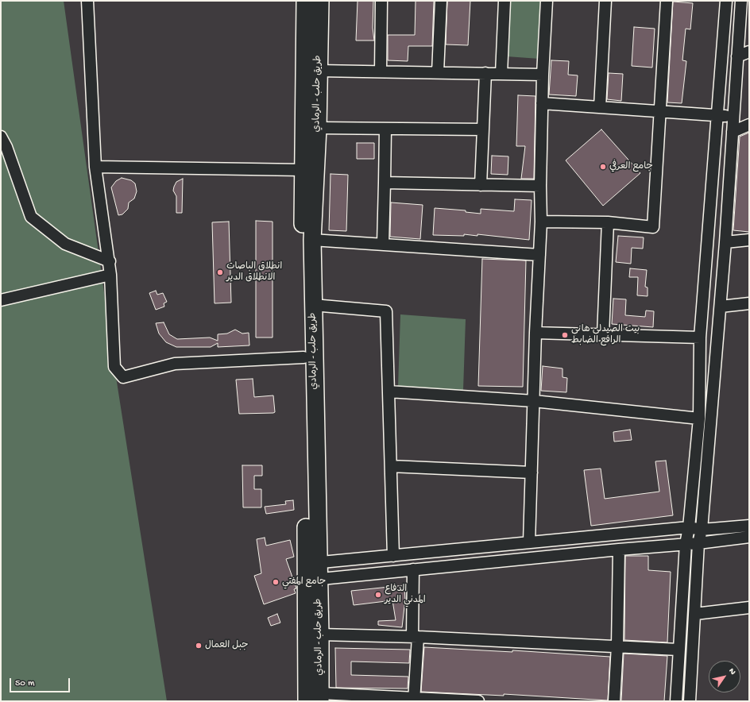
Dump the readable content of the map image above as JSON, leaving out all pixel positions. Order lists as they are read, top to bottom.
{
  "streets": {
    "highway": ["طريق حلب - الرمادي"]
  },
  "places": [
    "جامع العرفي",
    "انطلاق الباصات الانطلاق الدير",
    "بيت الصيدلي هاني الرافع الضابط",
    "جامع المفتي",
    "الدفاع المدني الدير",
    "جبل العمال"
  ],
  "scale_bar": "50 m",
  "north": "top right"
}
